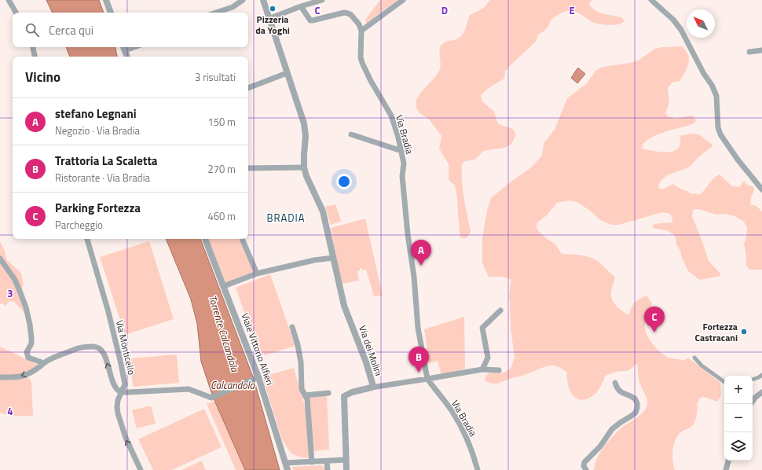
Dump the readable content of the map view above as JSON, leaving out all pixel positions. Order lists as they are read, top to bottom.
{
  "streets": {
    "street": [
      "Via Bradia",
      "Via Monticello",
      "Viale Vittorio Alfieri",
      "Via dei Molini"
    ]
  },
  "districts": ["BRADIA"],
  "water": ["Torrente Calcandola", "Calcandola"],
  "places": ["Pizzeria da Yoghi", "Fortezza Castracani"],
  "north": "top left",
  "page": {
    "search": "Cerca qui",
    "heading": ["Vicino", "3 risultati"],
    "list": [
      {
        "mark": "A",
        "name": "stefano Legnani",
        "note": "Negozio · Via Bradia",
        "value": "150 m"
      },
      {
        "mark": "B",
        "name": "Trattoria La Scaletta",
        "note": "Ristorante · Via Bradia",
        "value": "270 m"
      },
      {
        "mark": "C",
        "name": "Parking Fortezza",
        "note": "Parcheggio",
        "value": "460 m"
      }
    ],
    "pins": ["A", "C", "B"],
    "map_buttons": ["+", "−"]
  },
  "grid": {
    "columns": ["C", "D", "E"],
    "rows": ["3", "4"]
  }
}
